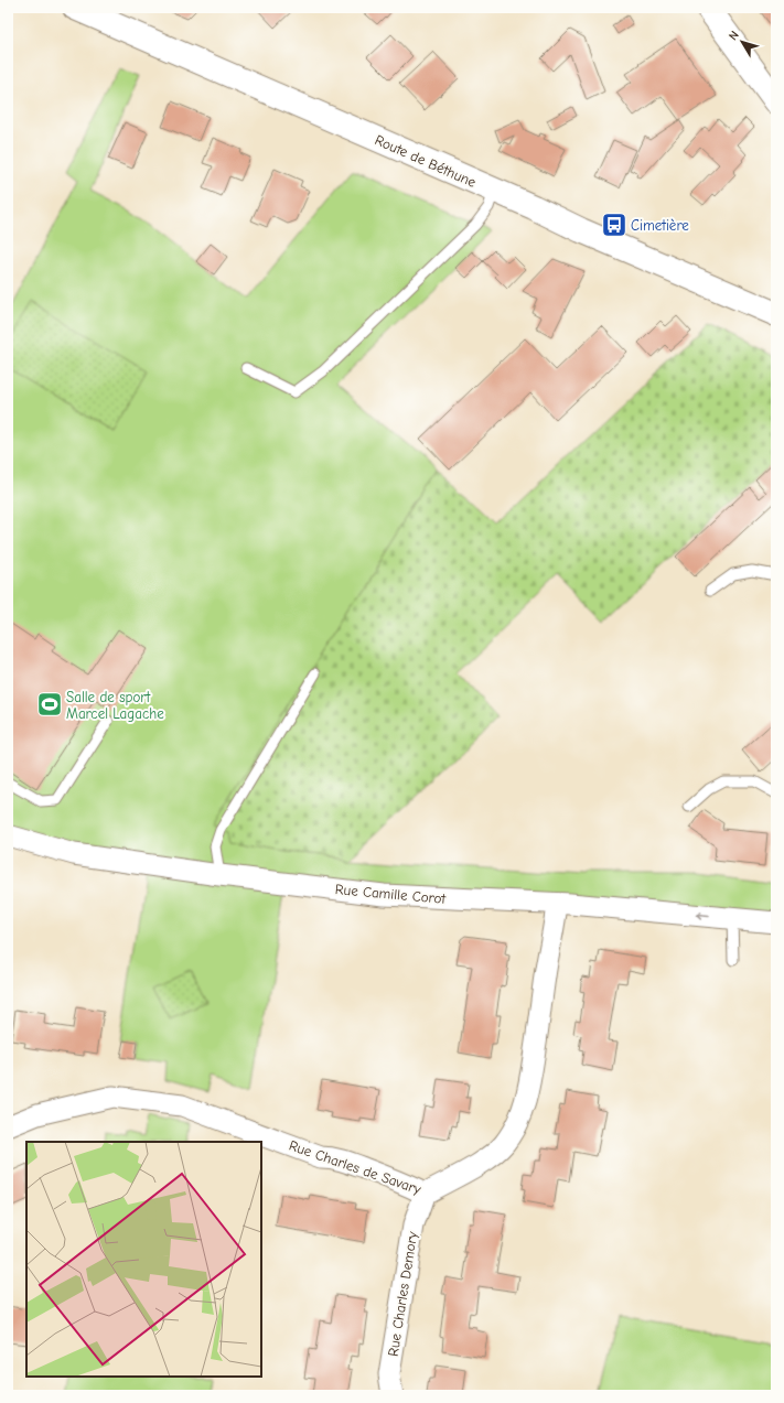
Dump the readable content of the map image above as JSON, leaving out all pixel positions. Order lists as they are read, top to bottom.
{
  "streets": {
    "main road": ["Route de Béthune"],
    "street": ["Rue Camille Corot", "Rue Charles de Savary", "Rue Charles Demory"]
  },
  "crossings": [
    ["Rue Camille Corot", "Rue Charles de Savary"],
    ["Rue Charles de Savary", "Rue Charles Demory"]
  ],
  "places": {
    "bus stop": ["Cimetière"],
    "sports": ["Salle de sport Marcel Lagache"]
  },
  "north": "top left"
}
